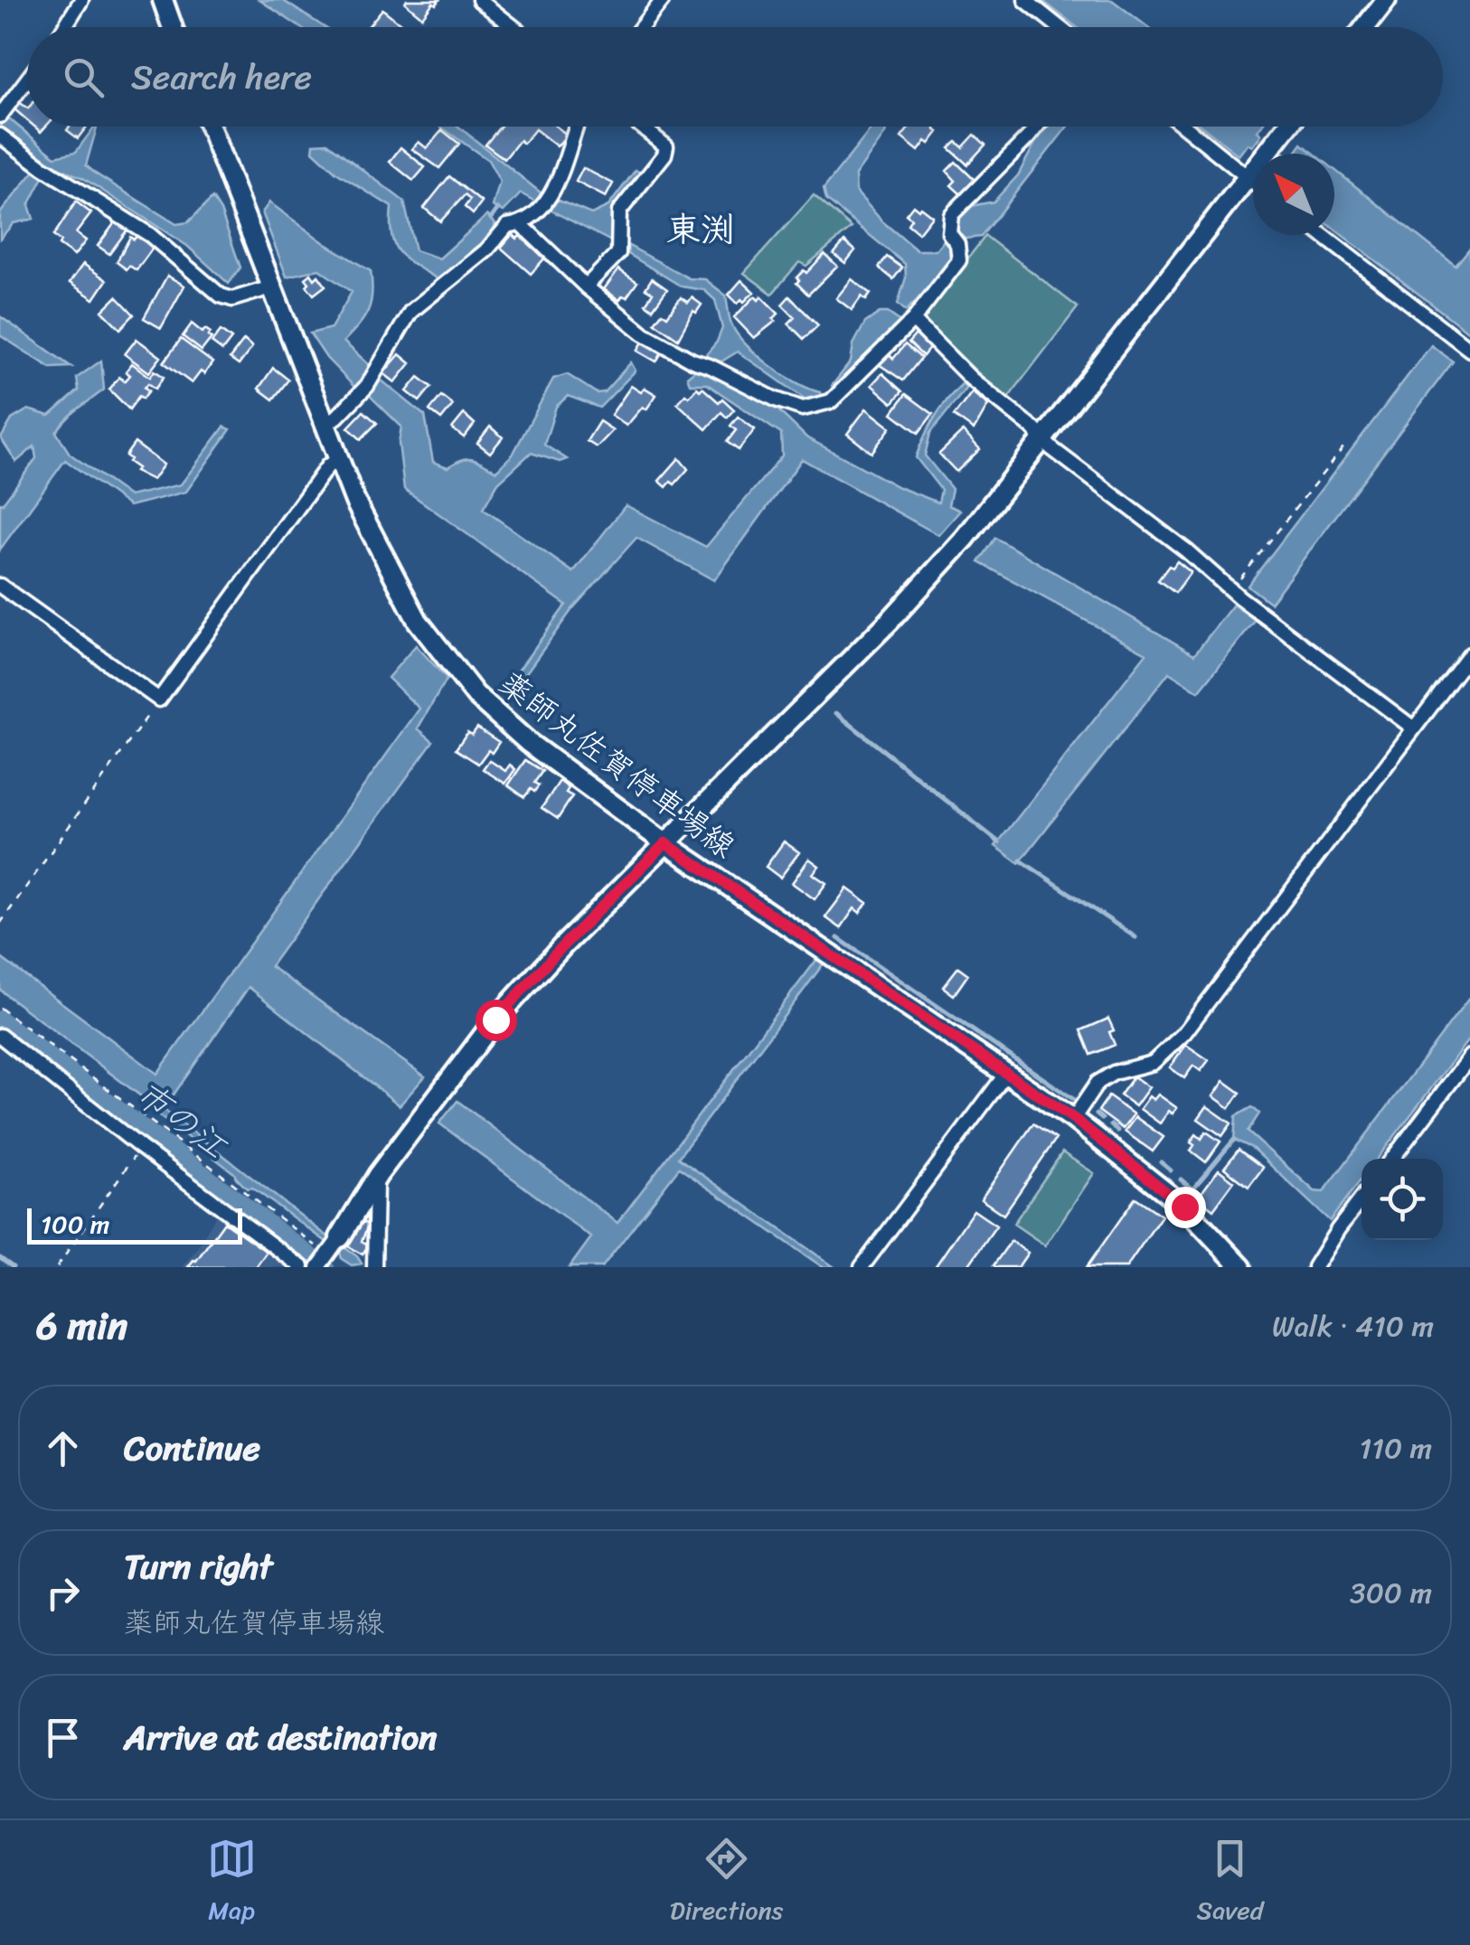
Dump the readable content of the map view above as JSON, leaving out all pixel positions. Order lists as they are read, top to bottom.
{
  "streets": {
    "main road": ["薬師丸佐賀停車場線"]
  },
  "districts": ["東渕"],
  "water": ["市の江"],
  "scale_bar": "100 m",
  "north": "top left",
  "page": {
    "search": "Search here",
    "scale": "100 m",
    "heading": ["6 min", "Walk · 410 m"],
    "list": [
      ["Continue", "110 m"],
      ["Turn right", "薬師丸佐賀停車場線", "300 m"],
      "Arrive at destination"
    ],
    "nav": ["Map", "Directions", "Saved"]
  }
}
